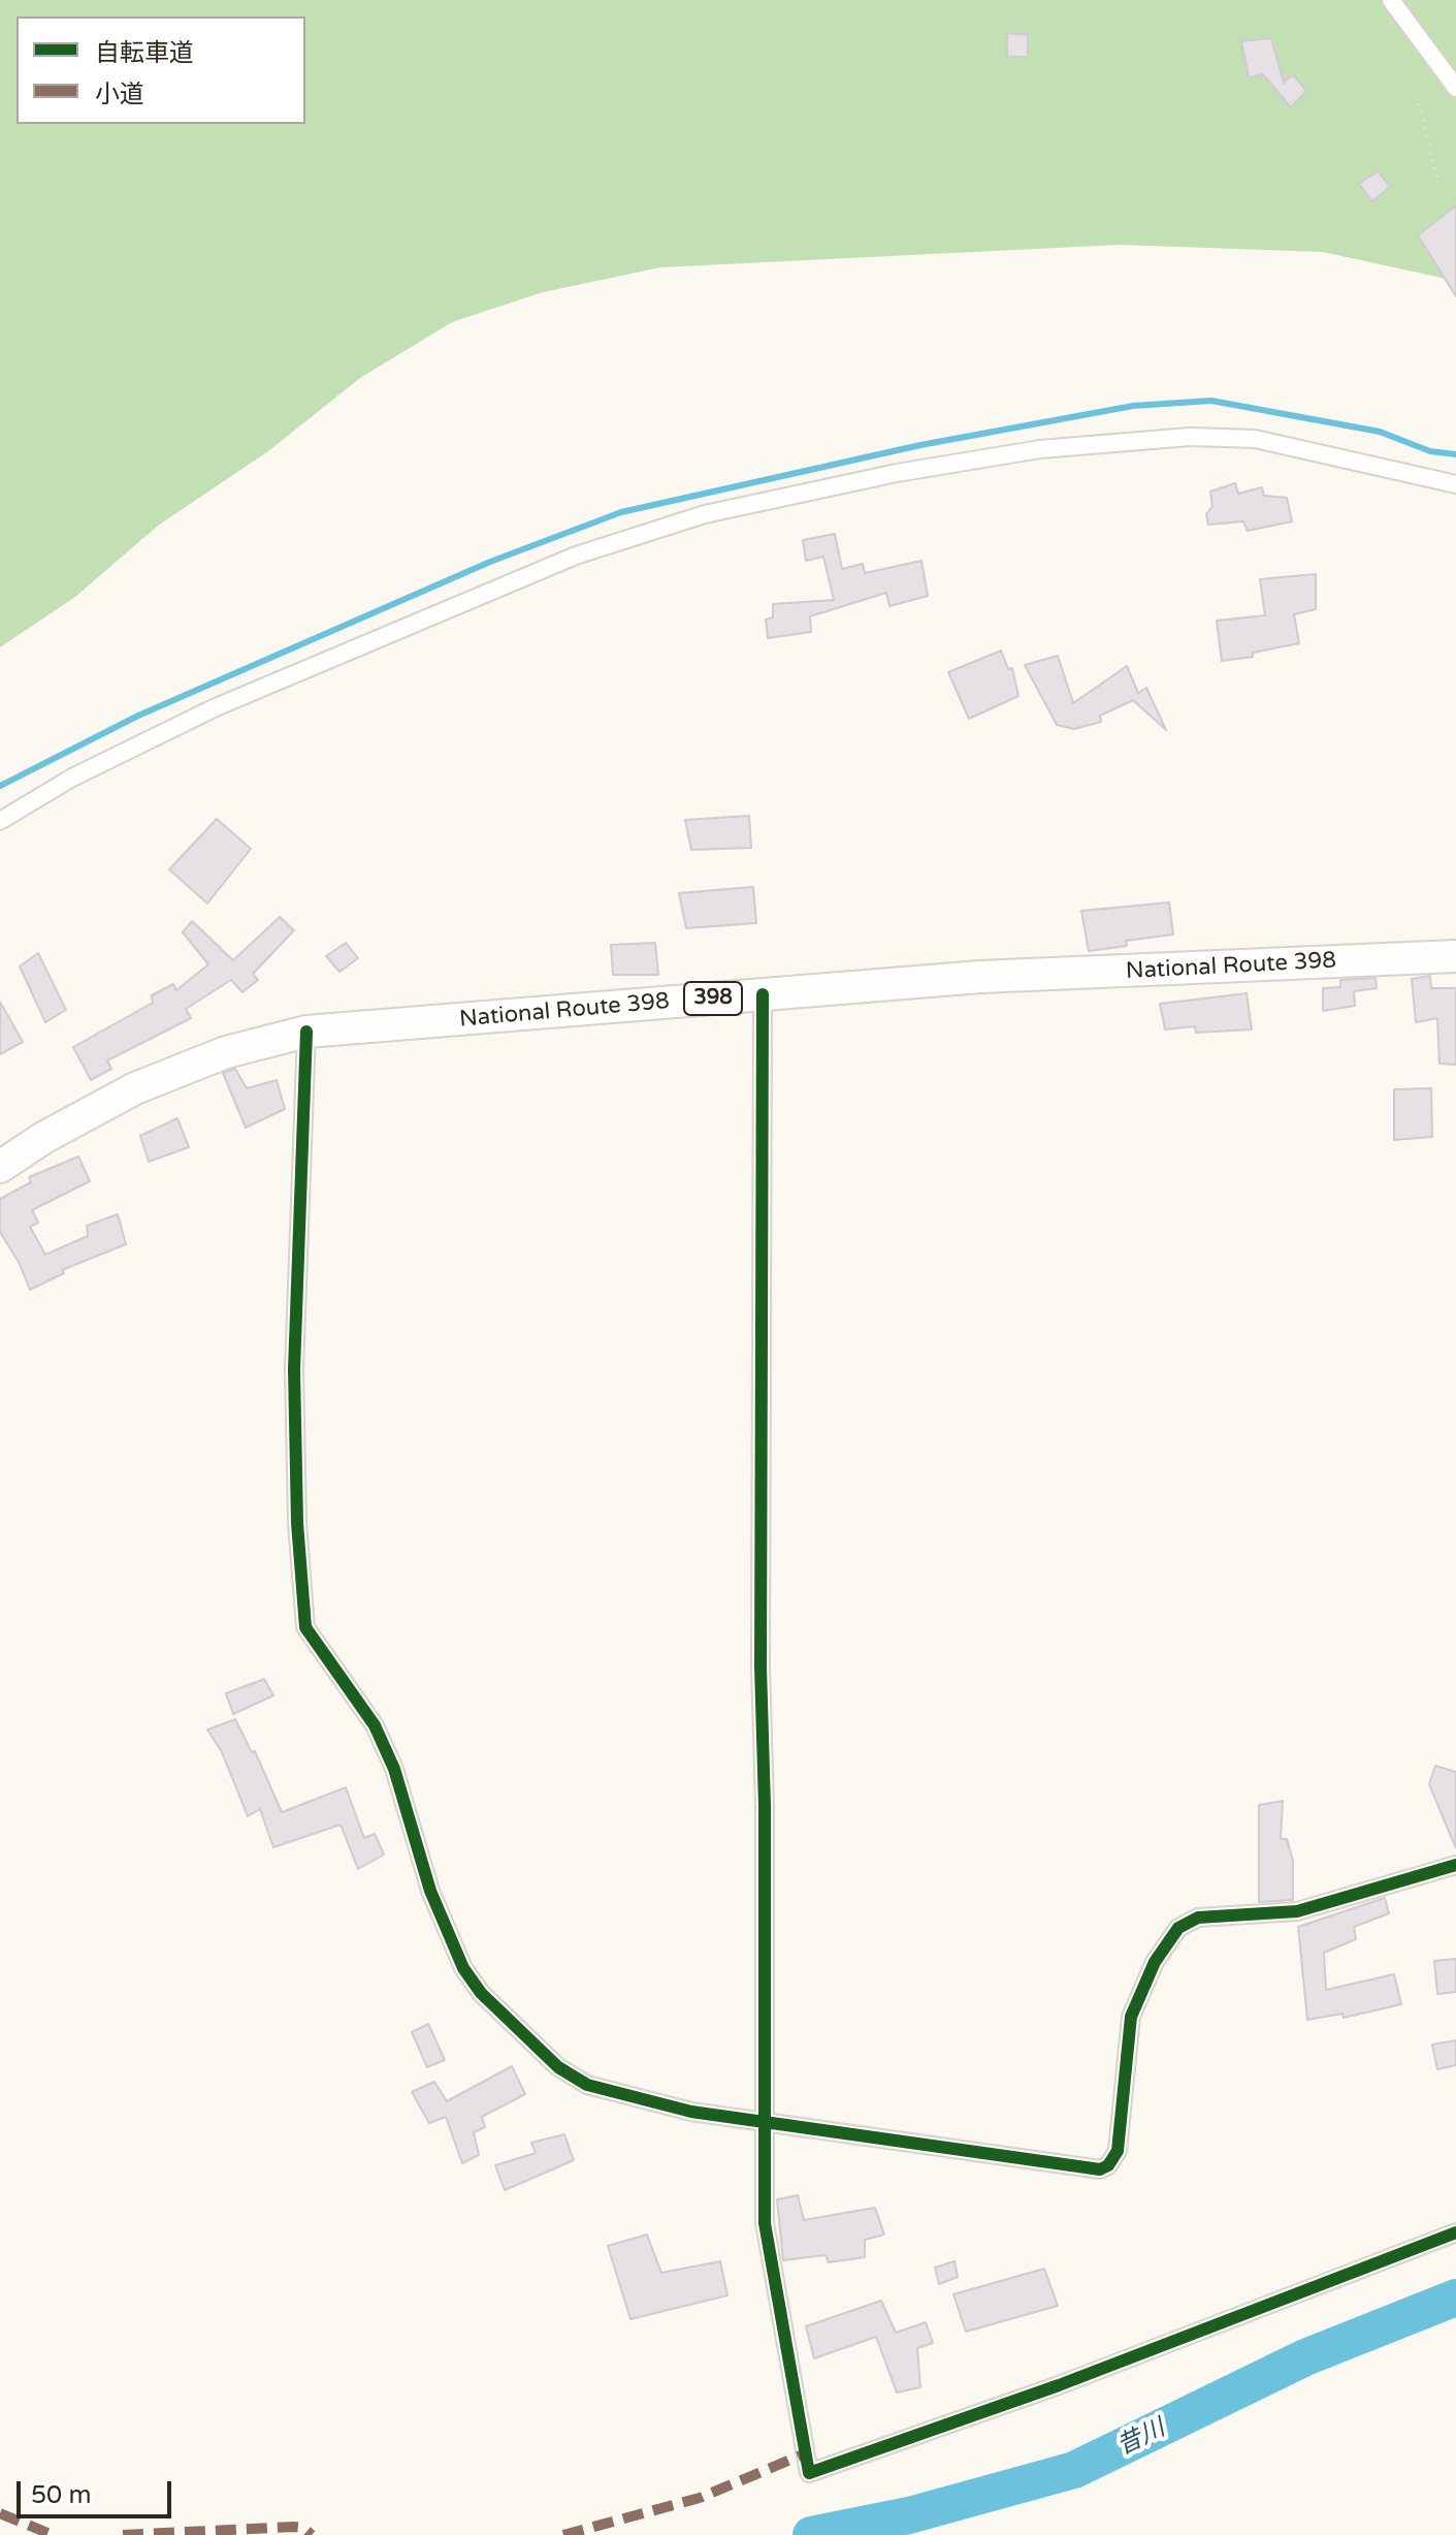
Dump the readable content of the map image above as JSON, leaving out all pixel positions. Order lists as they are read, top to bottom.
{
  "streets": {
    "highway": ["National Route 398", "398"]
  },
  "water": ["昔川"],
  "legend": ["自転車道", "小道"],
  "scale_bar": "50 m"
}
